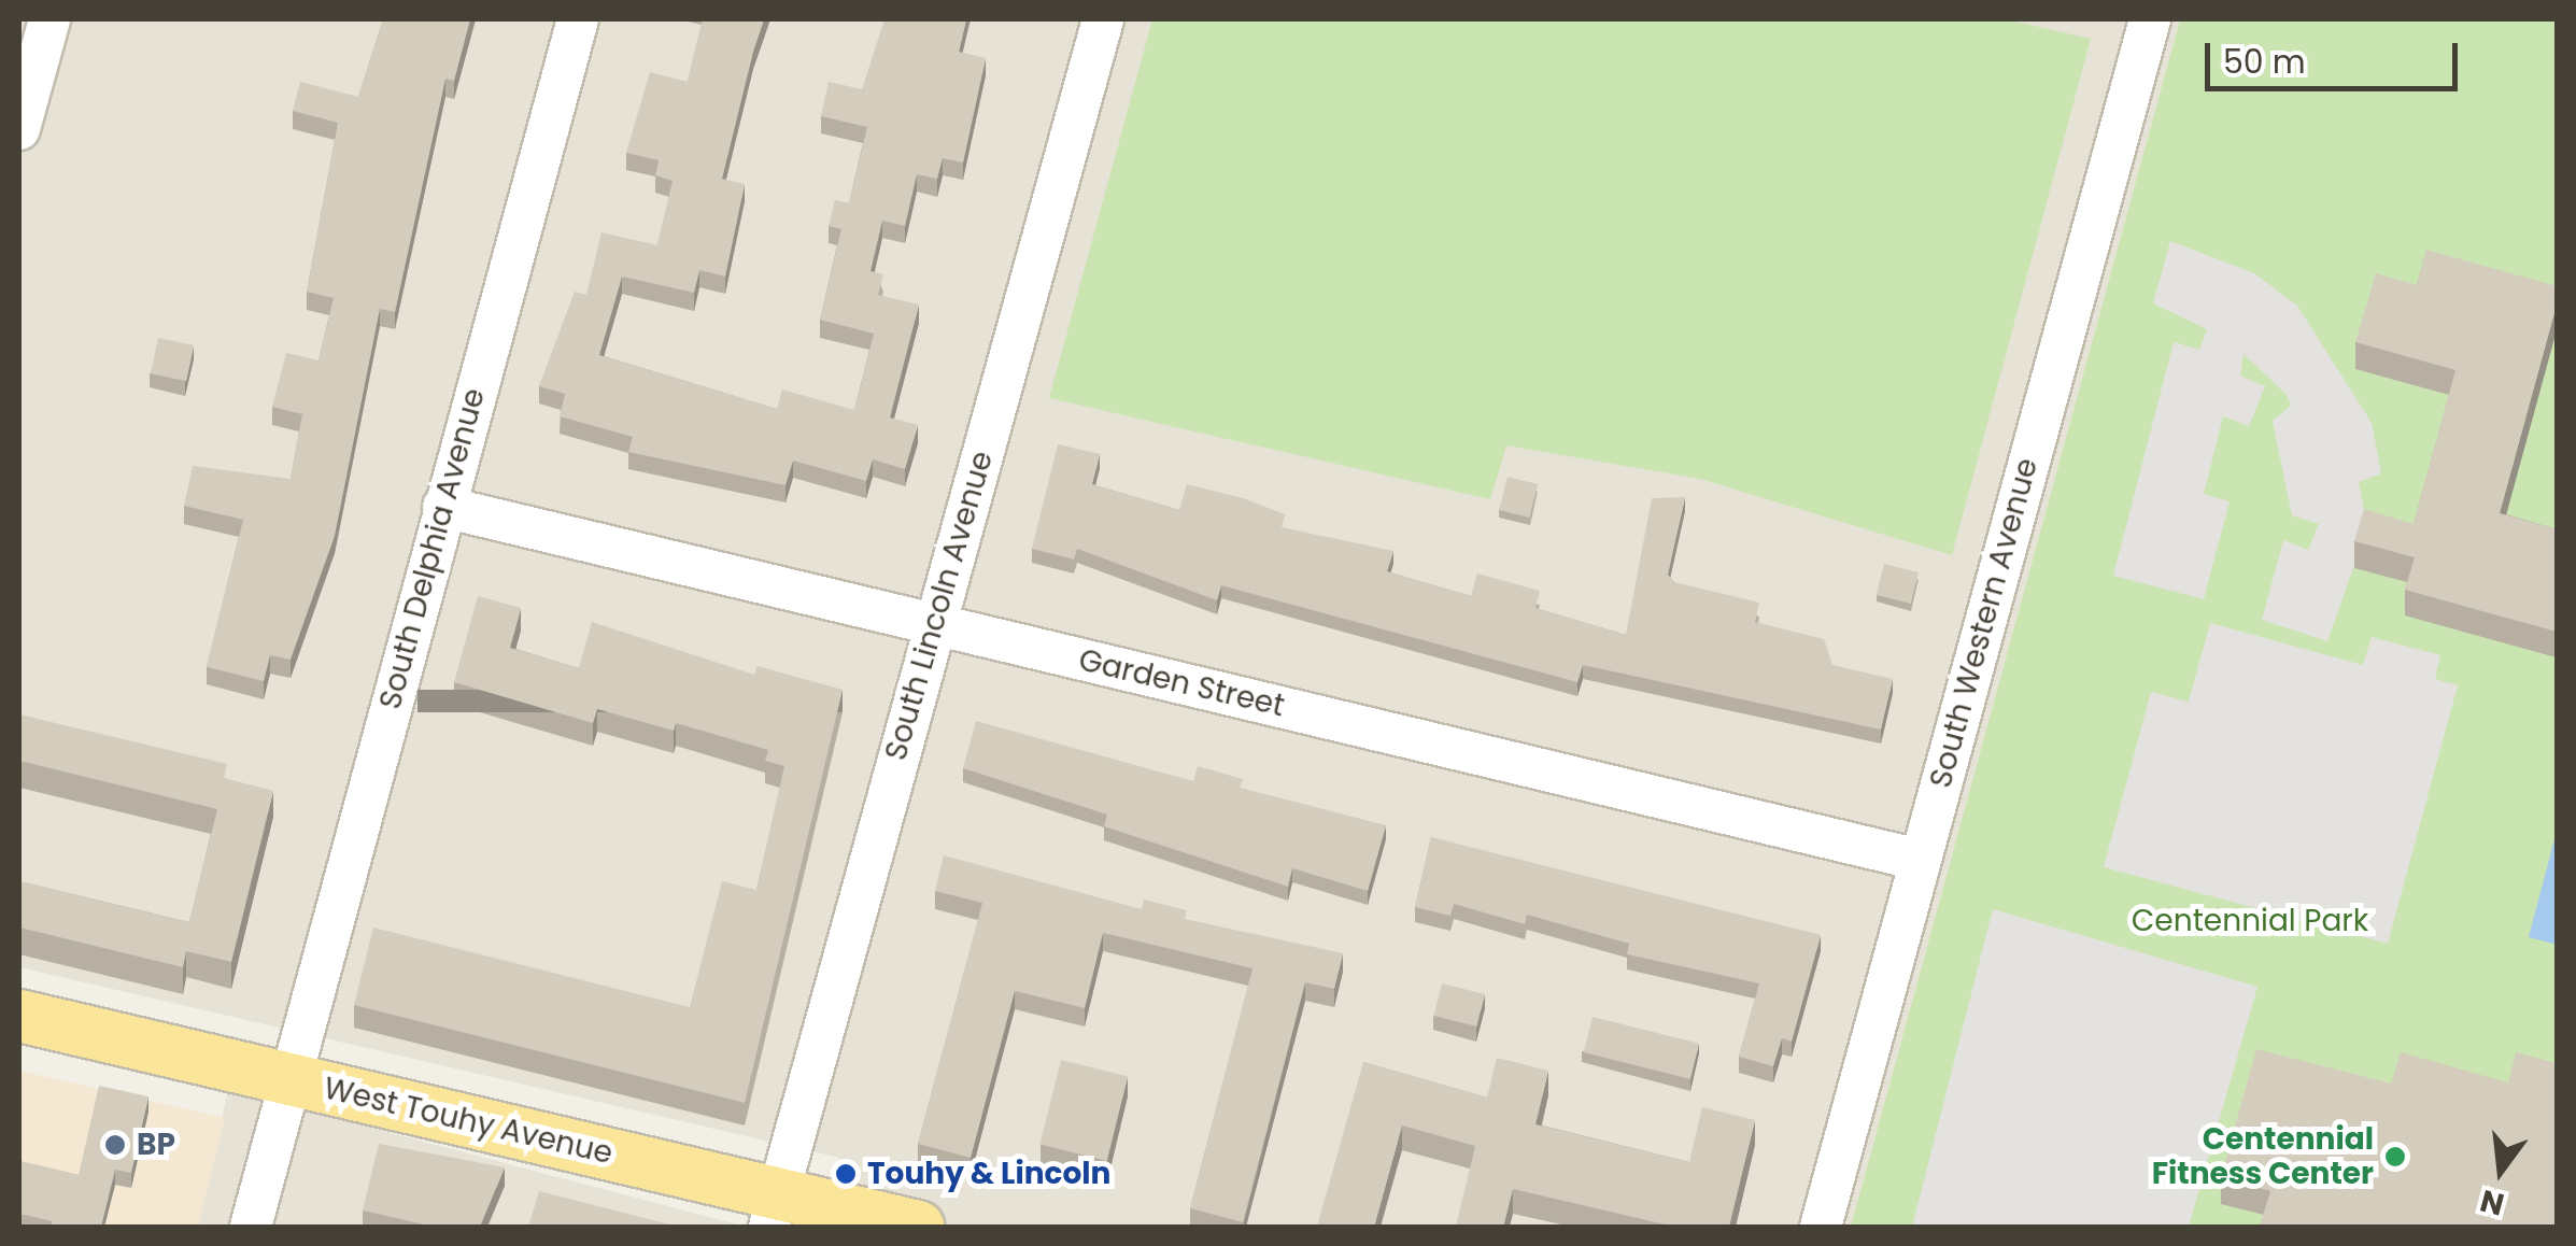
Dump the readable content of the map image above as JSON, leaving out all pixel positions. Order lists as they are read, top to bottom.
{
  "streets": {
    "main road": ["West Touhy Avenue"],
    "street": [
      "South Delphia Avenue",
      "South Lincoln Avenue",
      "South Western Avenue",
      "Garden Street"
    ]
  },
  "crossings": [
    ["South Delphia Avenue", "Garden Street"],
    ["South Delphia Avenue", "West Touhy Avenue"],
    ["South Lincoln Avenue", "Garden Street"],
    ["South Lincoln Avenue", "West Touhy Avenue"],
    ["South Western Avenue", "Garden Street"]
  ],
  "parks": ["Centennial Park"],
  "places": ["BP", "Centennial Fitness Center", "Touhy & Lincoln"],
  "scale_bar": "50 m",
  "north": "bottom"
}
